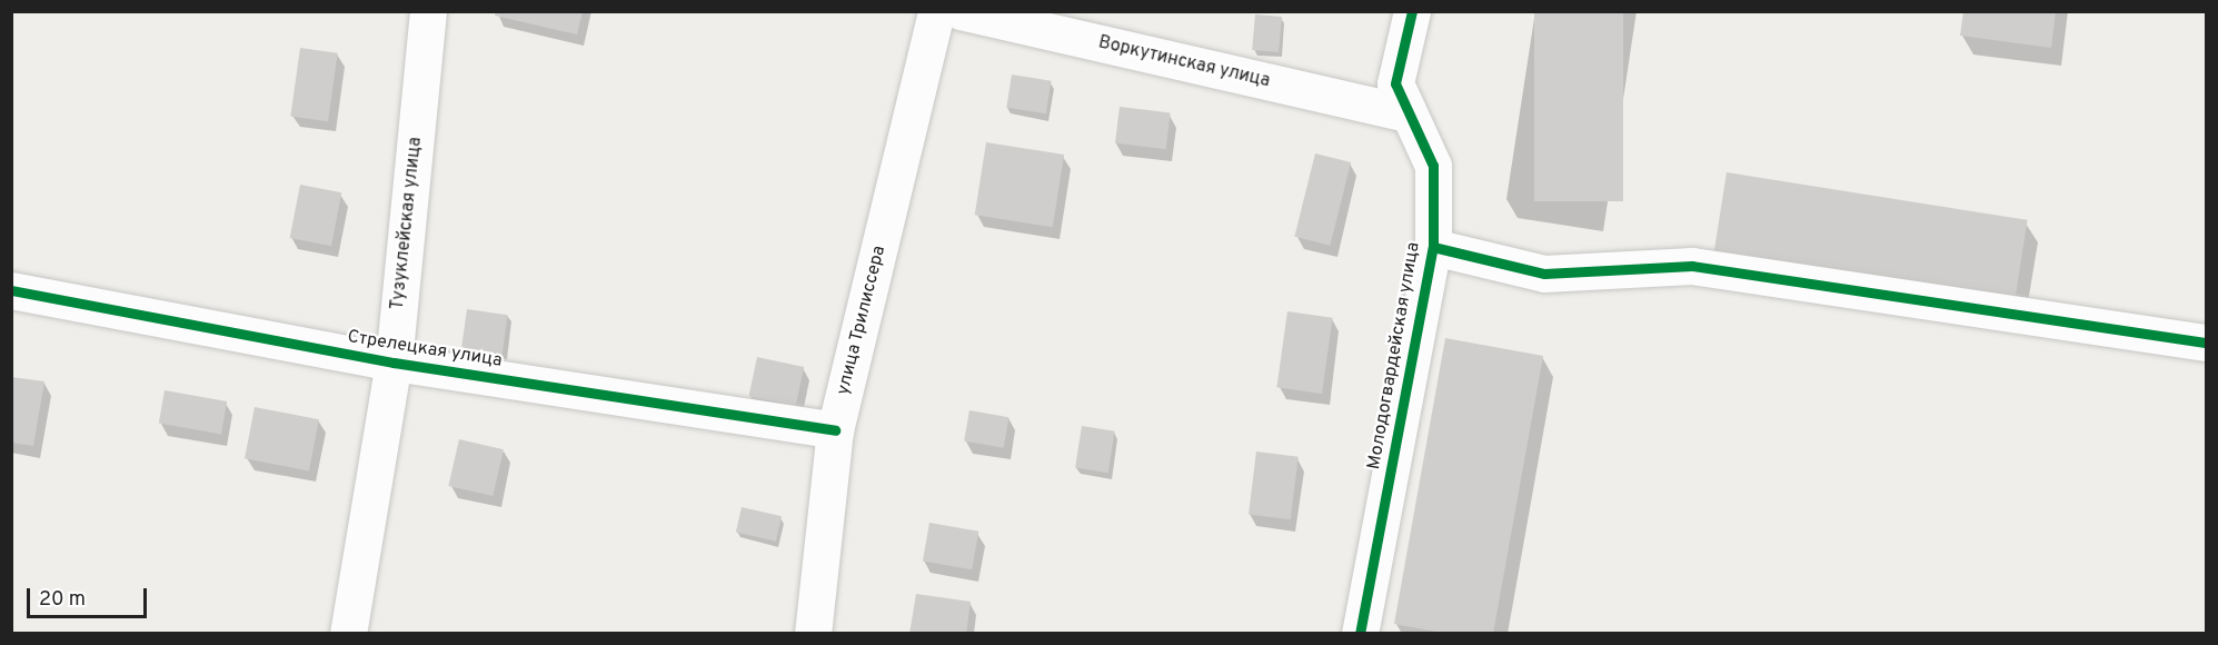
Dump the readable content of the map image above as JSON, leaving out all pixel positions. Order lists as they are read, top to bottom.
{
  "streets": {
    "street": [
      "Воркутинская улица",
      "Тузуклейская улица",
      "улица Трилиссера",
      "Стрелецкая улица",
      "Молодогвардейская улица"
    ]
  },
  "crossings": [
    ["Воркутинская улица", "Молодогвардейская улица"],
    ["Тузуклейская улица", "Стрелецкая улица"],
    ["улица Трилиссера", "Стрелецкая улица"]
  ],
  "scale_bar": "20 m"
}
